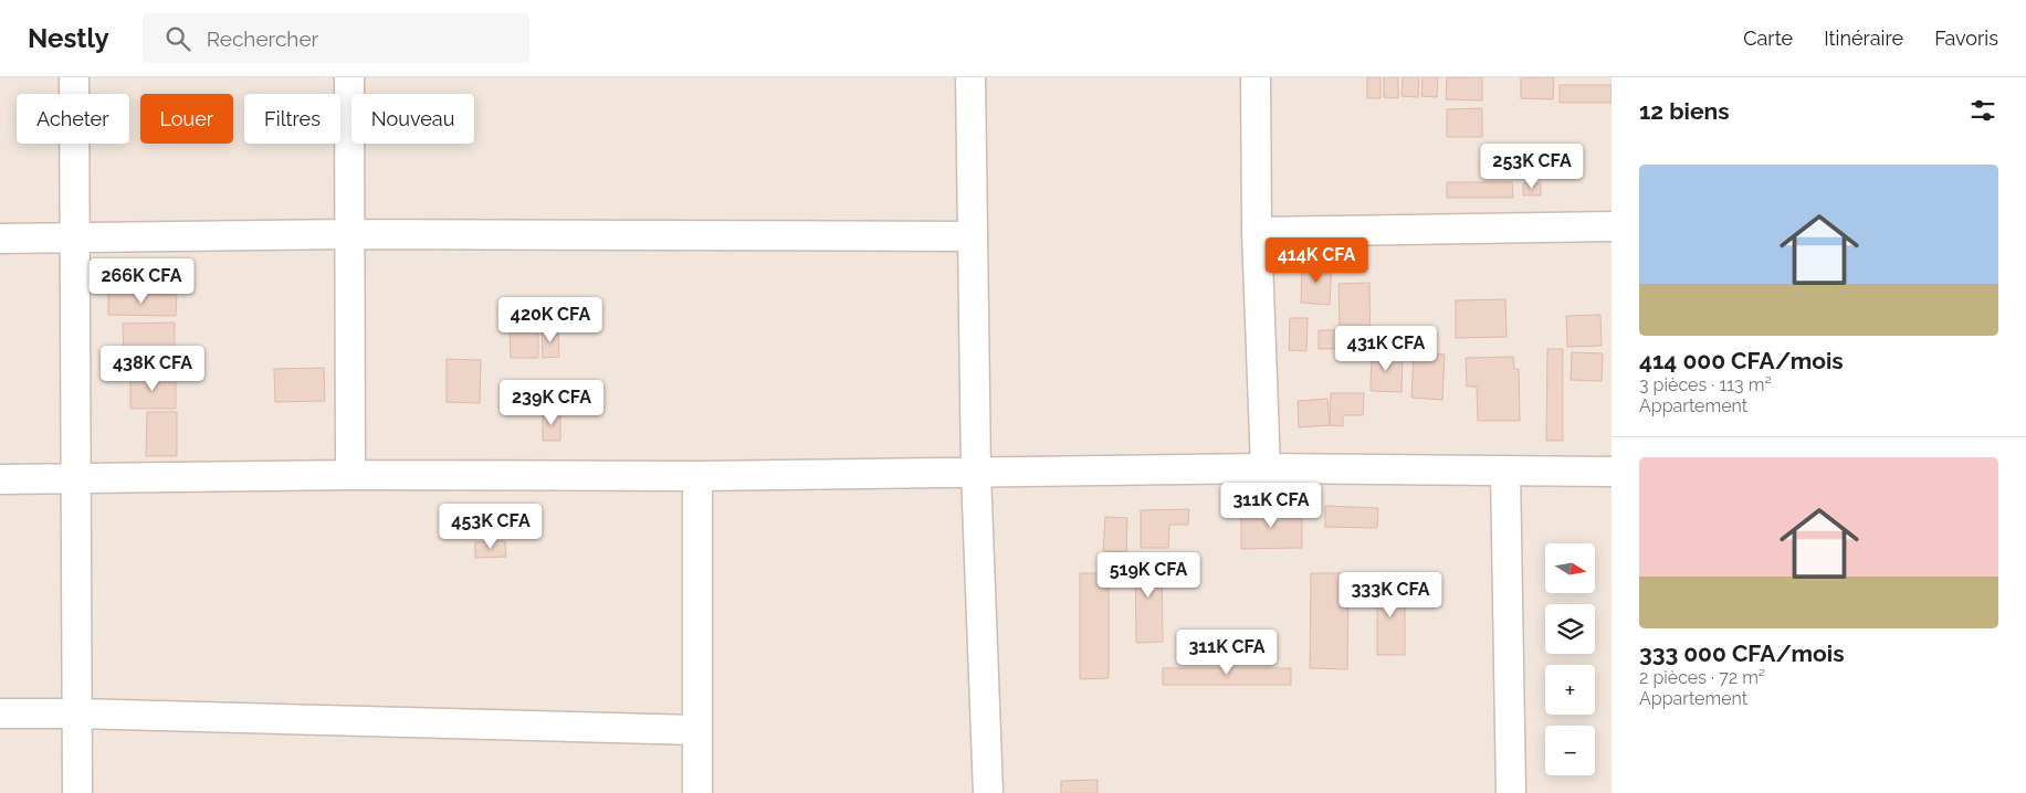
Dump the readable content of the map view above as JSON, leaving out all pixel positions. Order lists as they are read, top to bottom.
{
  "north": "right",
  "page": {
    "header": "Nestly",
    "search": "Rechercher",
    "nav": ["Carte", "Itinéraire", "Favoris"],
    "heading": "12 biens",
    "chip": [
      "Acheter",
      "Louer",
      "Filtres",
      "Nouveau"
    ],
    "price": [
      "253K CFA",
      "414K CFA",
      "266K CFA",
      "420K CFA",
      "431K CFA",
      "438K CFA",
      "239K CFA",
      "311K CFA",
      "453K CFA",
      "519K CFA",
      "333K CFA",
      "311K CFA"
    ],
    "list": [
      {
        "name": "414 000 CFA/mois",
        "note": "3 pièces · 113 m² · Appartement"
      },
      {
        "name": "333 000 CFA/mois",
        "note": "2 pièces · 72 m² · Appartement"
      }
    ],
    "map_buttons": ["+", "−"]
  }
}
